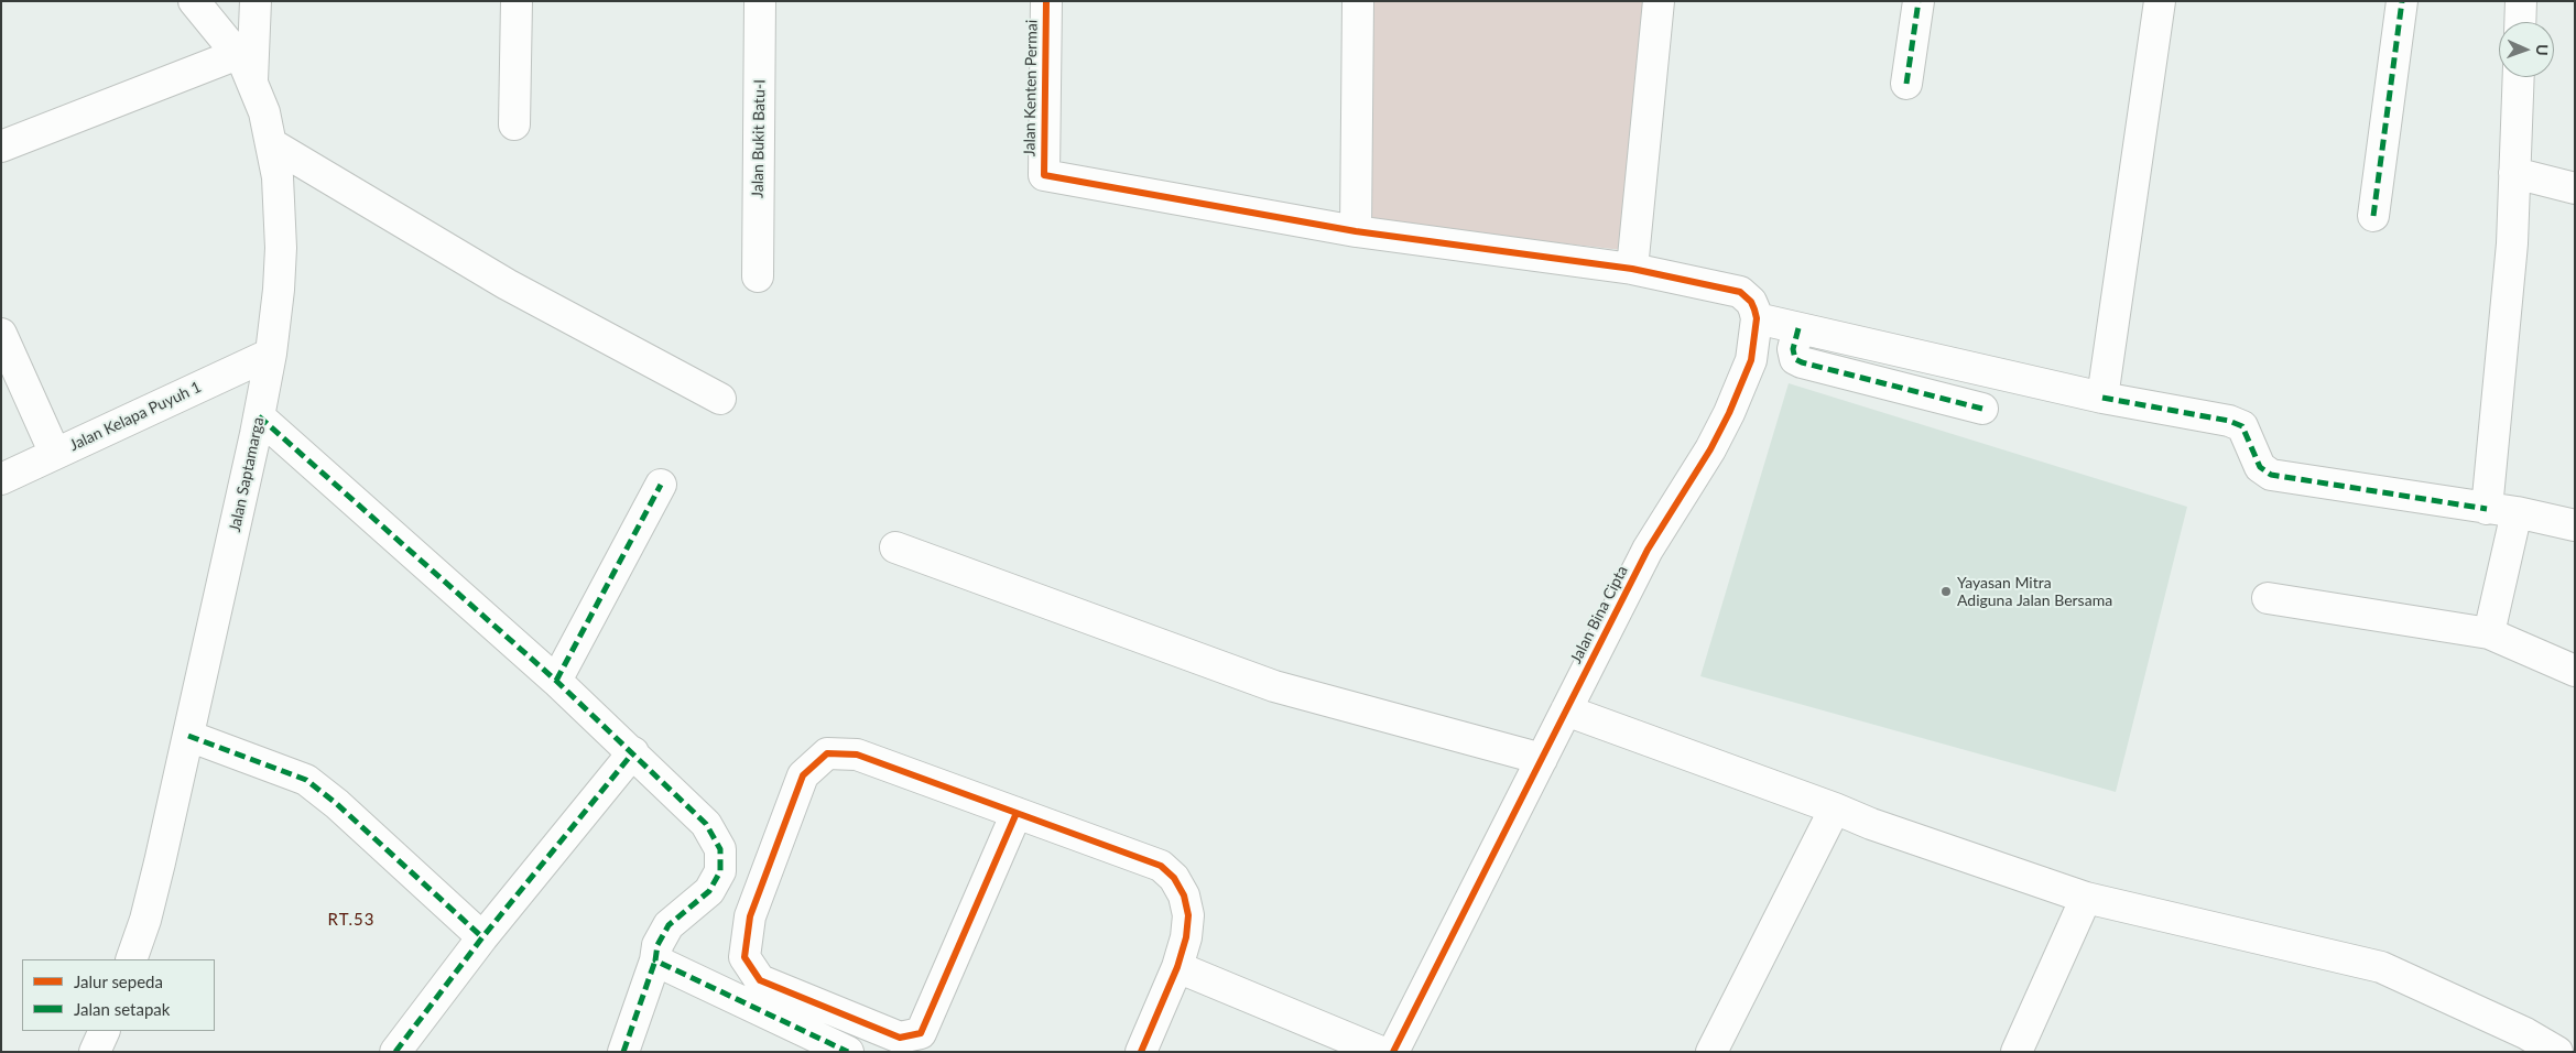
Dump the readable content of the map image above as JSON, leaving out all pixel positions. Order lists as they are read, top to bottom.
{
  "streets": {
    "street": [
      "Jalan Kenten Permai",
      "Jalan Bukit Batu-I",
      "Jalan Kelapa Puyuh 1",
      "Jalan Saptamarga",
      "Jalan Bina Cipta"
    ]
  },
  "crossings": [
    ["Jalan Kelapa Puyuh 1", "Jalan Saptamarga"]
  ],
  "districts": ["RT.53"],
  "places": ["Yayasan Mitra Adiguna Jalan Bersama"],
  "legend": ["Jalur sepeda", "Jalan setapak"],
  "north": "right"
}
